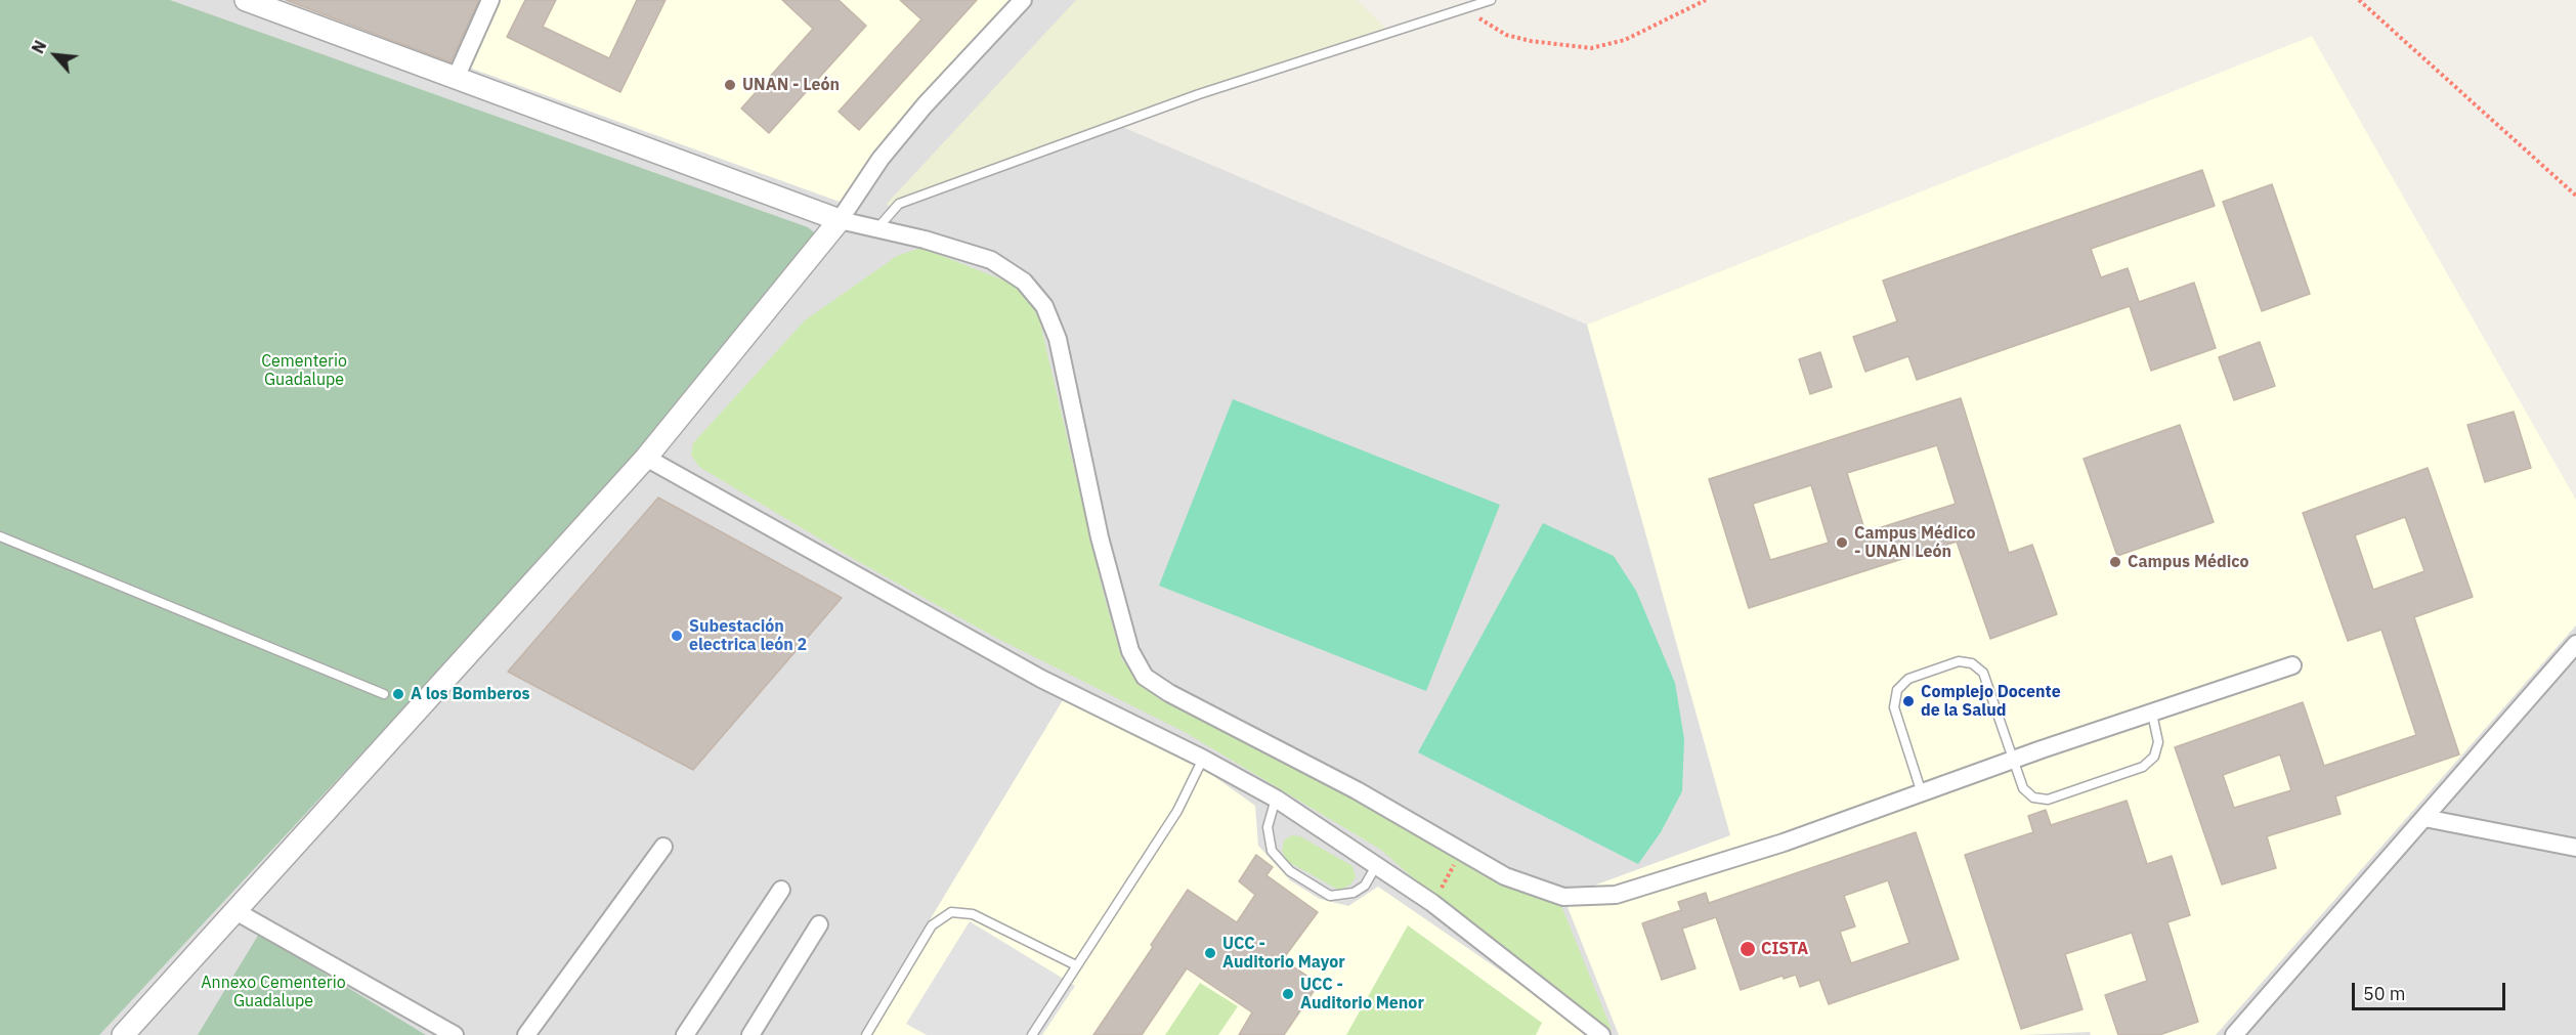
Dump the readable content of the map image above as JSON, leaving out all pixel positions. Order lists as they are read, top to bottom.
{
  "parks": ["Cementerio Guadalupe", "Annexo Cementerio Guadalupe"],
  "places": [
    "UNAN - León",
    "Campus Médico - UNAN León",
    "Campus Médico",
    "Subestación electrica león 2",
    "A los Bomberos",
    "Complejo Docente de la Salud",
    "CISTA",
    "UCC - Auditorio Mayor",
    "UCC - Auditorio Menor"
  ],
  "scale_bar": "50 m",
  "north": "top left"
}
